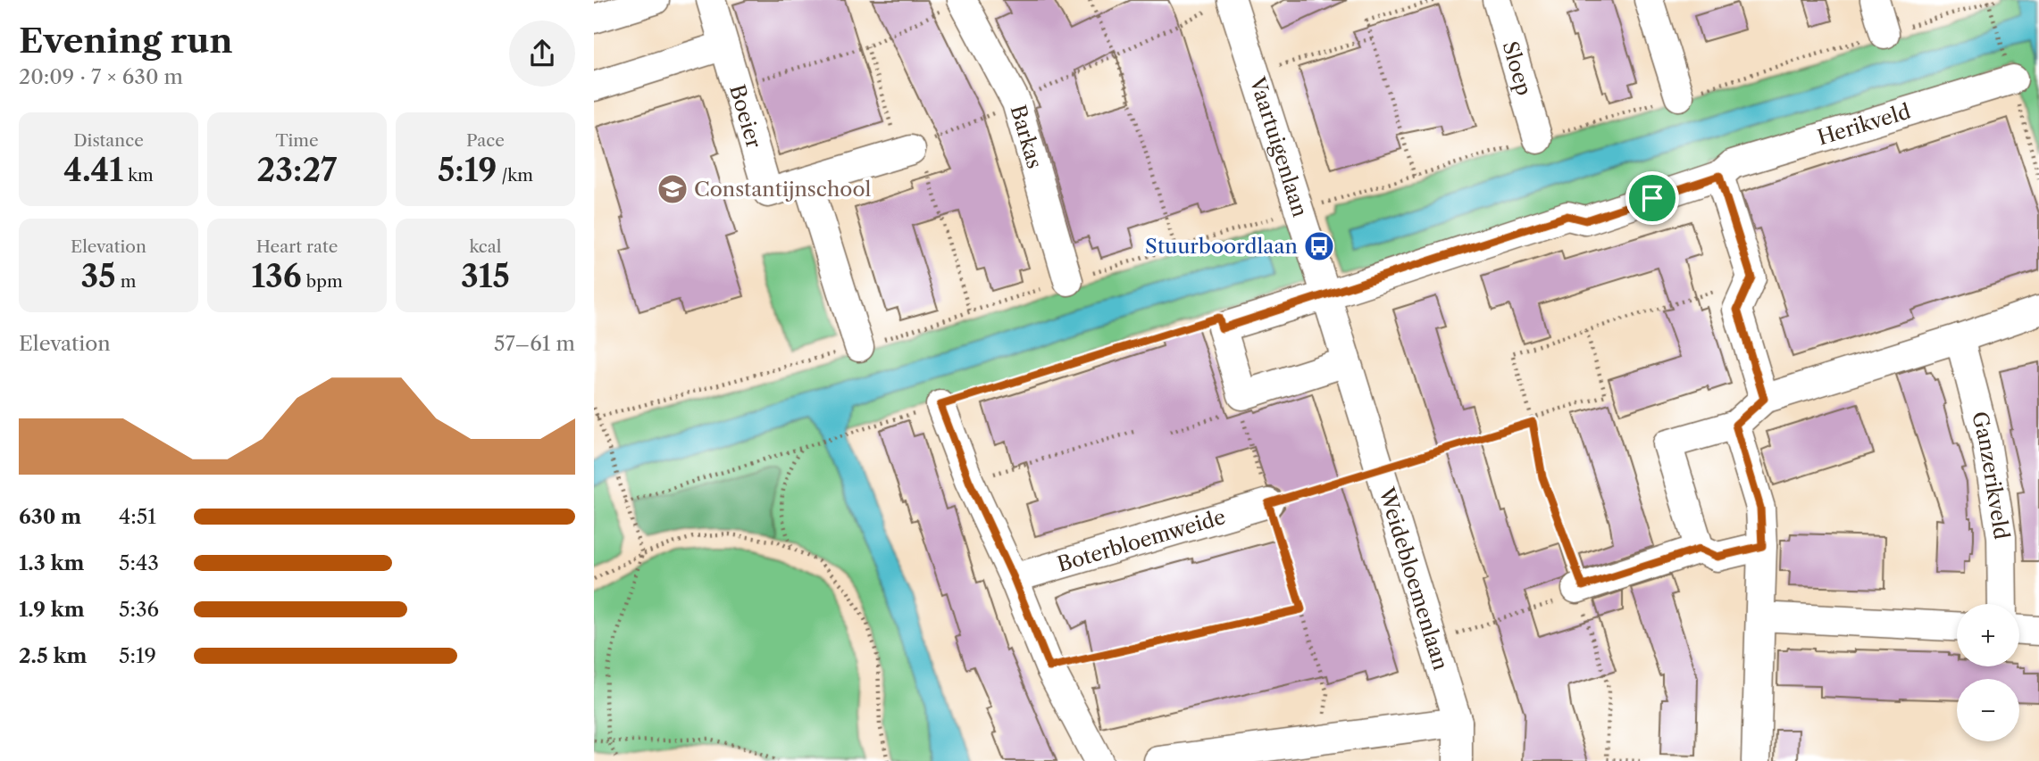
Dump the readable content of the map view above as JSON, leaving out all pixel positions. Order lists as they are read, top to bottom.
{
  "streets": {
    "street": [
      "Sloep",
      "Boeier",
      "Herikveld",
      "Barkas",
      "Vaartuigenlaan",
      "Ganzerikveld",
      "Boterbloemweide",
      "Weidebloemenlaan"
    ]
  },
  "crossings": [
    ["Herikveld", "Vaartuigenlaan"],
    ["Herikveld", "Weidebloemenlaan"],
    ["Vaartuigenlaan", "Weidebloemenlaan"]
  ],
  "places": {
    "school or university": ["Constantijnschool"],
    "bus stop": ["Stuurboordlaan"]
  },
  "page": {
    "heading": ["Evening run", "20:09 · 7 × 630 m"],
    "stats": [
      ["Distance", "4.41 km"],
      ["Time", "23:27"],
      ["Pace", "5:19 /km"],
      ["Elevation", "35 m"],
      ["Heart rate", "136 bpm"],
      ["kcal", "315"]
    ],
    "chart": ["Elevation", "57–61 m"],
    "list": [
      {
        "name": "630 m",
        "note": "4:51"
      },
      {
        "name": "1.3 km",
        "note": "5:43"
      },
      {
        "name": "1.9 km",
        "note": "5:36"
      },
      {
        "name": "2.5 km",
        "note": "5:19"
      }
    ],
    "map_buttons": ["+", "−"]
  }
}
